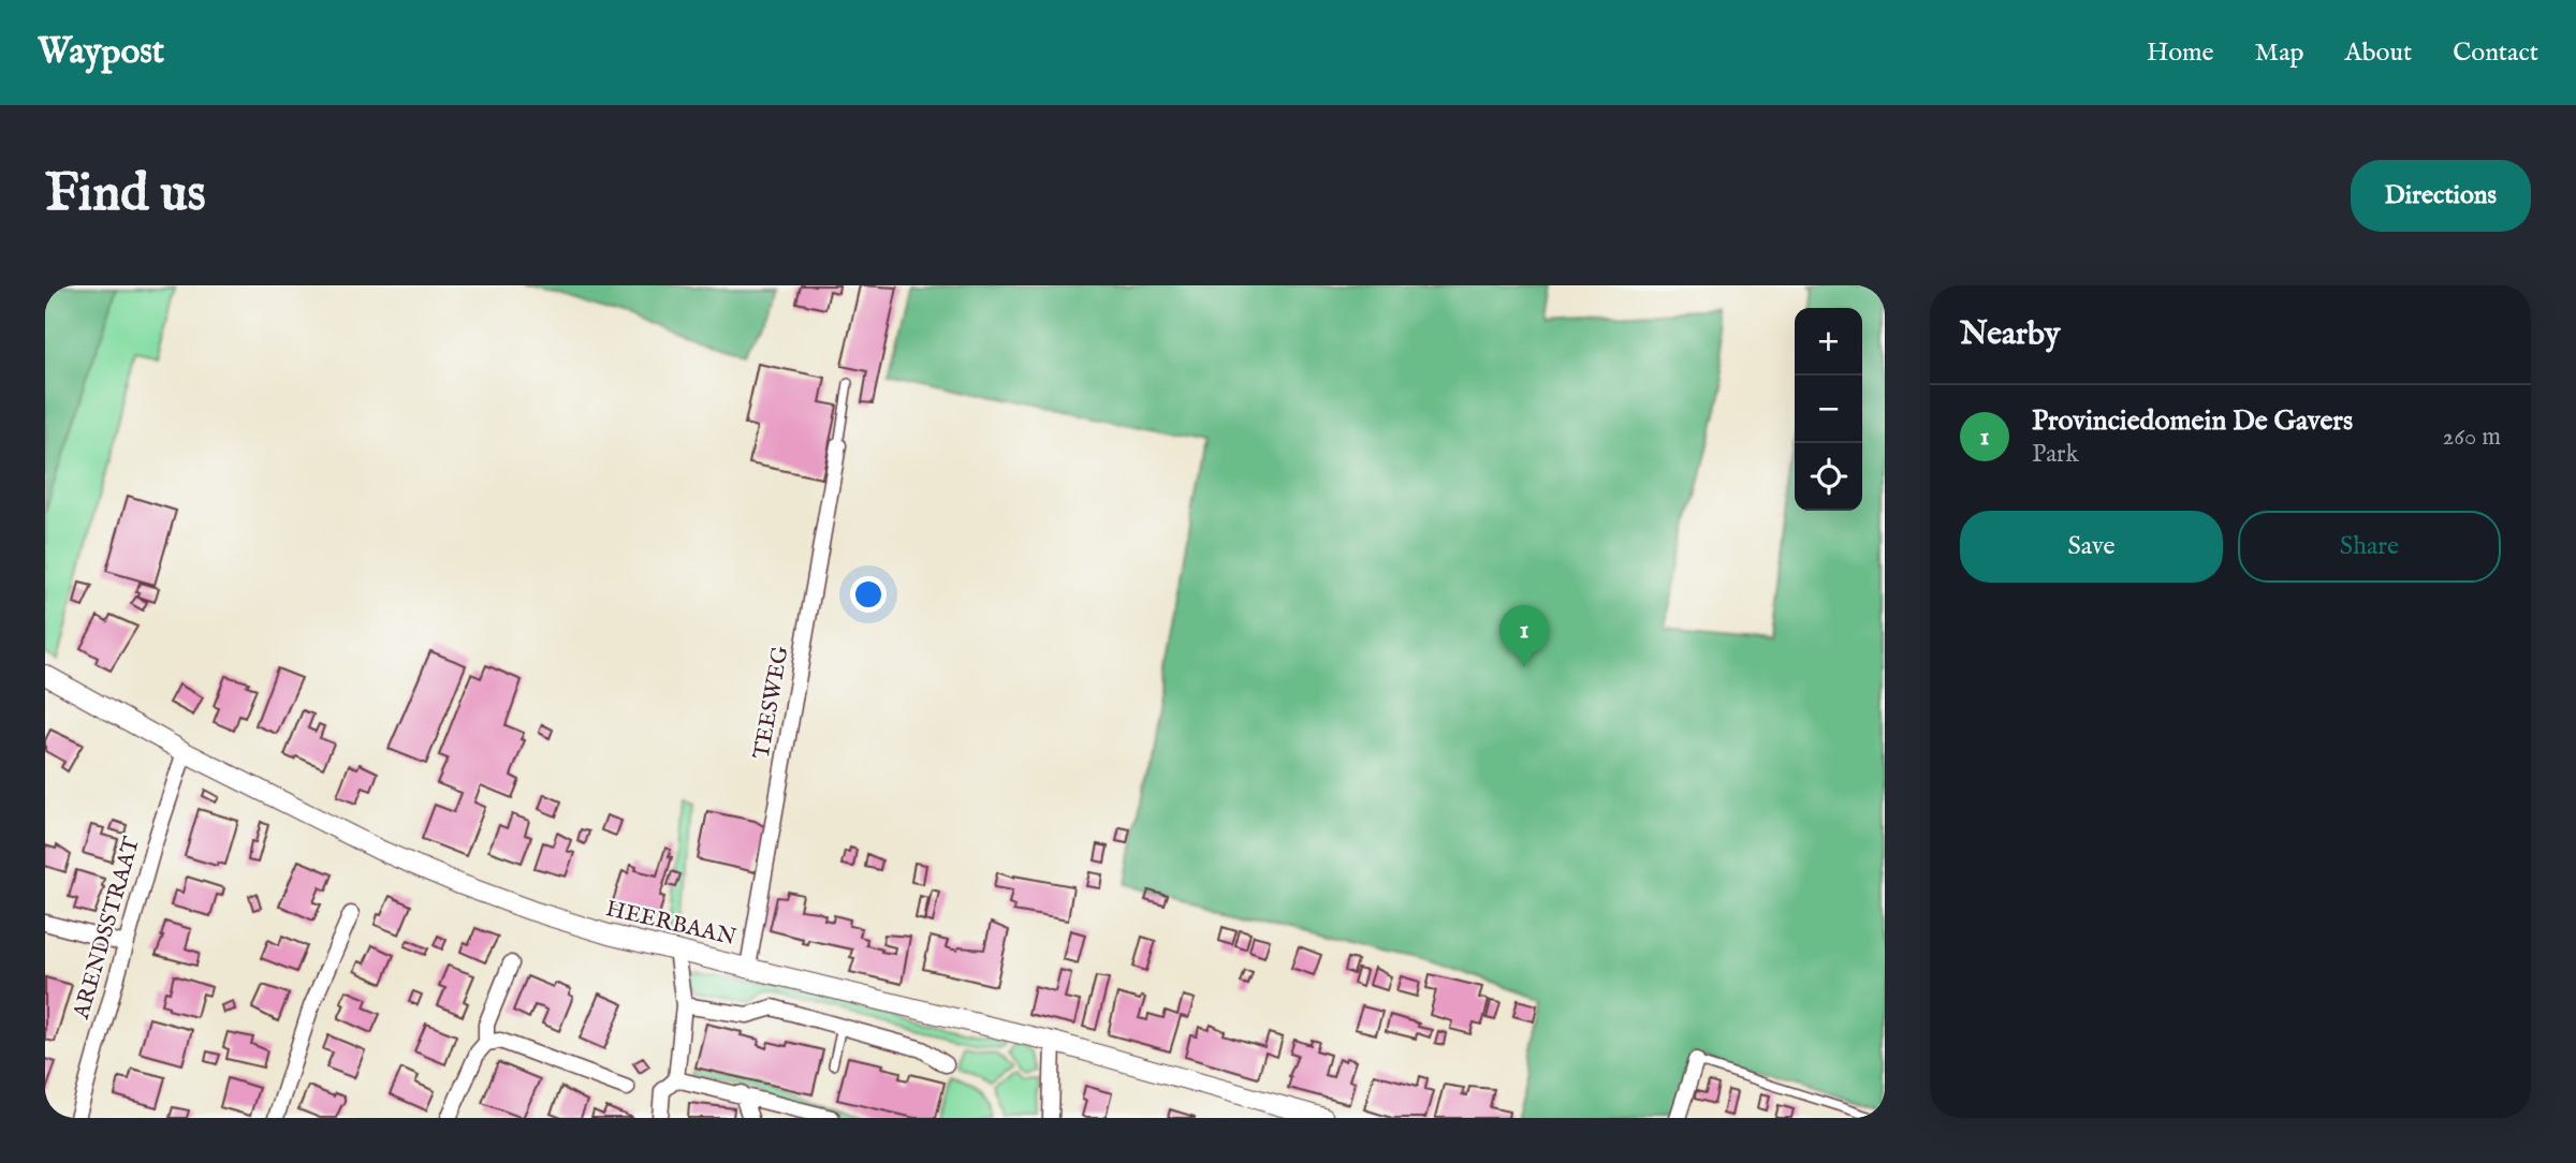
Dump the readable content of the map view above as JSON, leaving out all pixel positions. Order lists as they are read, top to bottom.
{
  "streets": {
    "street": ["TEESWEG", "HEERBAAN", "ARENDSSTRAAT"]
  },
  "crossings": [
    ["TEESWEG", "HEERBAAN"],
    ["HEERBAAN", "ARENDSSTRAAT"]
  ],
  "page": {
    "header": "Waypost",
    "nav": [
      "Home",
      "Map",
      "About",
      "Contact"
    ],
    "buttons": [
      "Directions",
      ["Save", "Share"]
    ],
    "title": "Find us",
    "heading": "Nearby",
    "map_buttons": ["+", "−"],
    "list": [
      {
        "mark": "1",
        "name": "Provinciedomein De Gavers",
        "note": "Park",
        "value": "260 m"
      }
    ],
    "pins": "1"
  }
}
